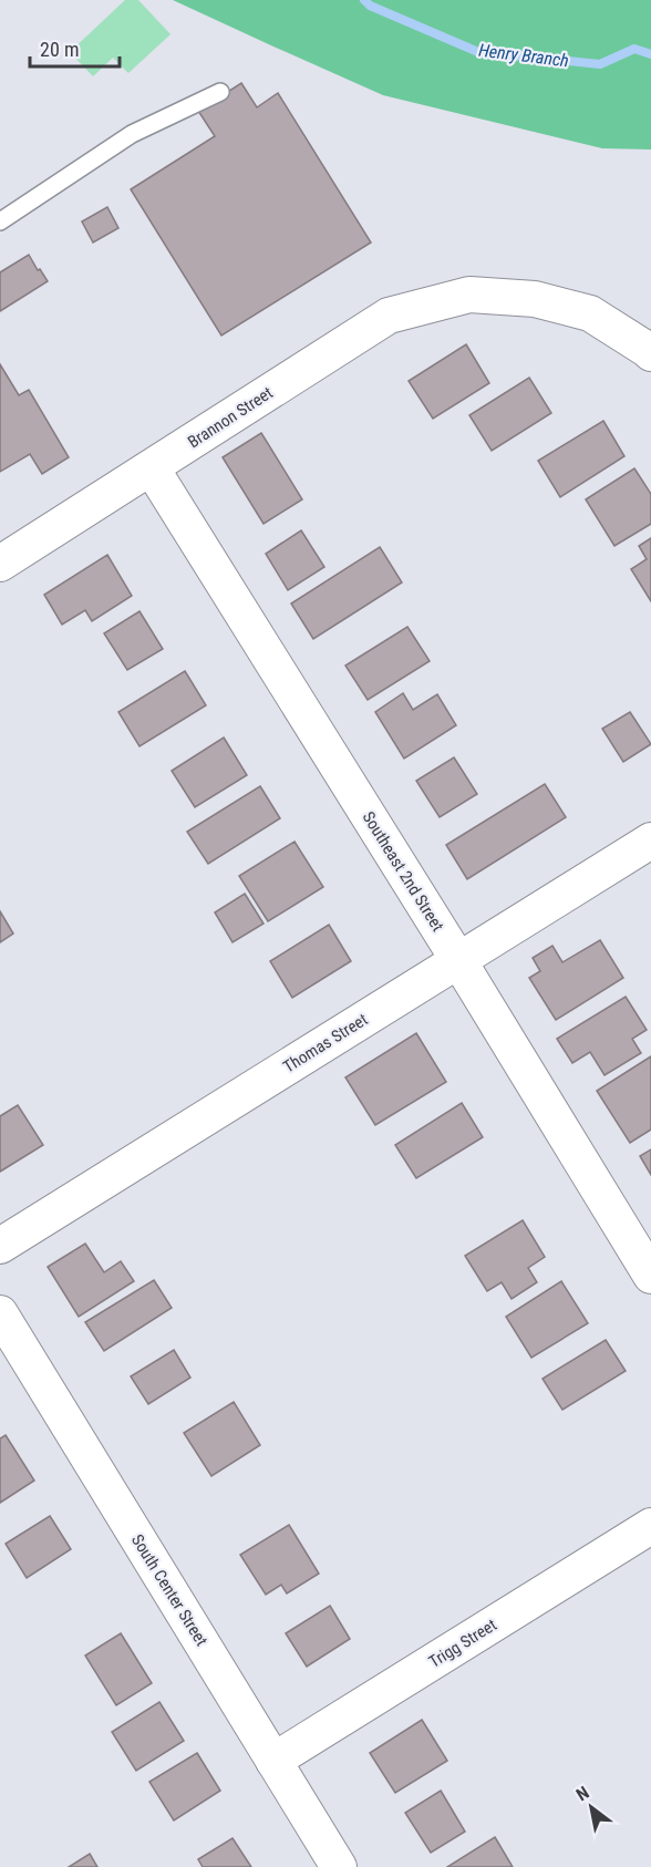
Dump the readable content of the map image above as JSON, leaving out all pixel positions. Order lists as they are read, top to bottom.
{
  "streets": {
    "street": [
      "Brannon Street",
      "Southeast 2nd Street",
      "Thomas Street",
      "South Center Street",
      "Trigg Street"
    ]
  },
  "crossings": [
    ["Brannon Street", "Southeast 2nd Street"],
    ["Southeast 2nd Street", "Thomas Street"],
    ["South Center Street", "Trigg Street"]
  ],
  "water": ["Henry Branch"],
  "scale_bar": "20 m",
  "north": "top left"
}
